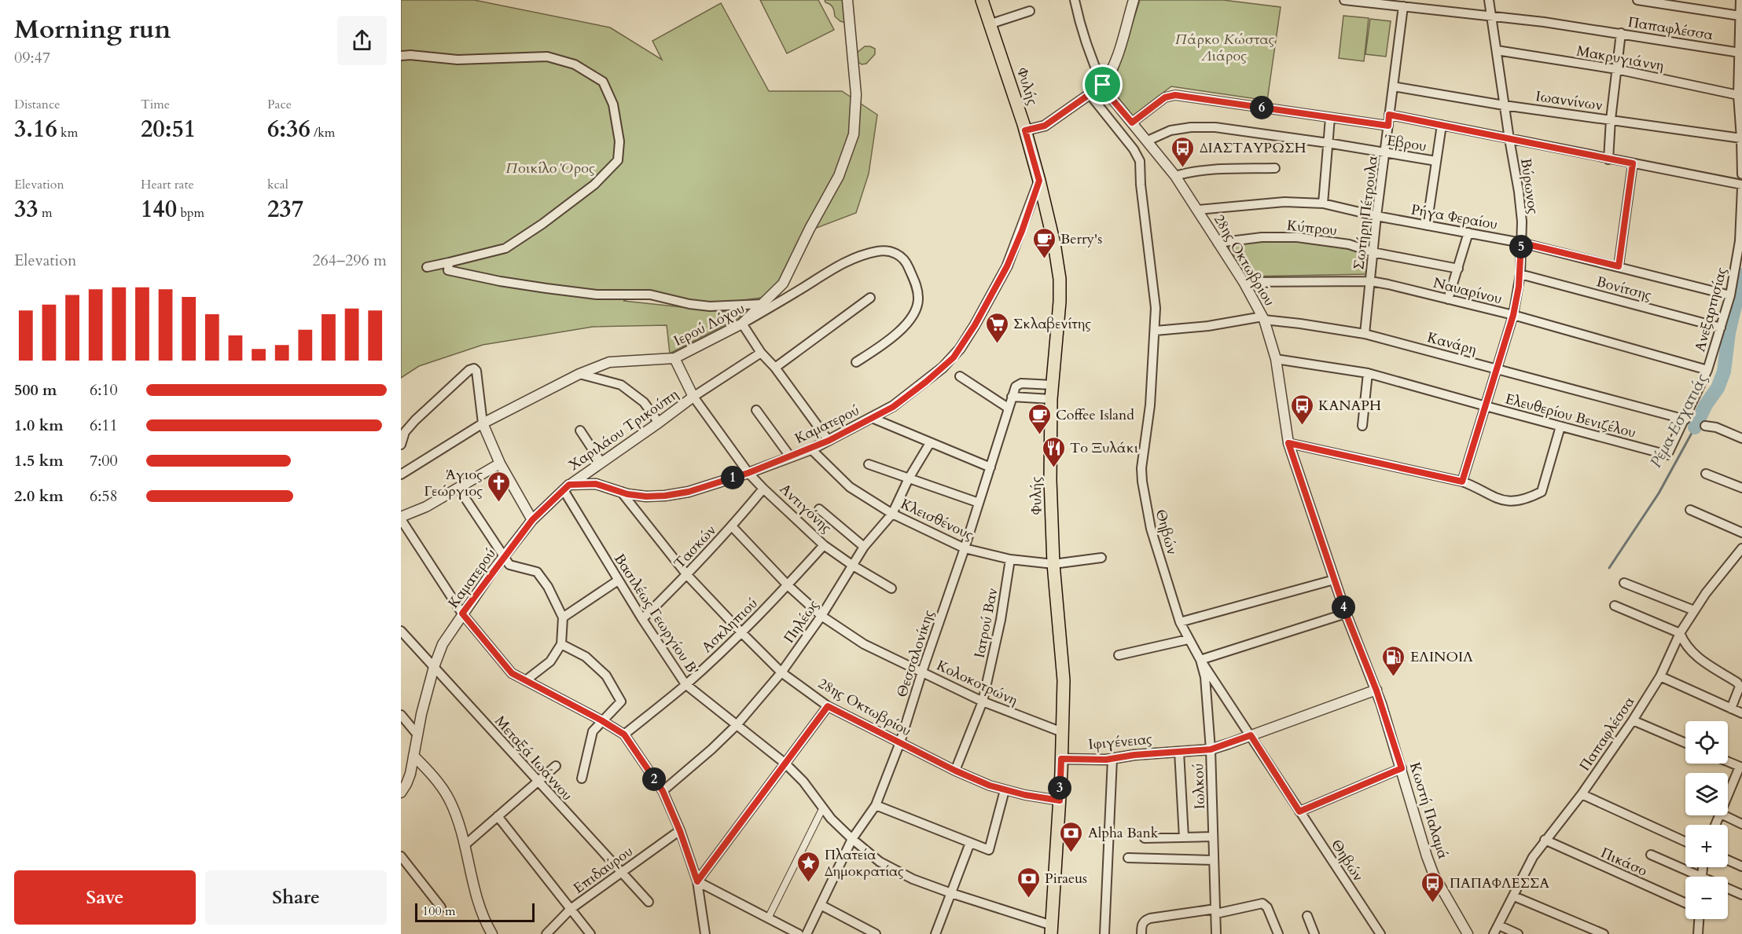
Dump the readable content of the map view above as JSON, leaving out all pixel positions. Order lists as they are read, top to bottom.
{
  "streets": {
    "main road": ["Φυλής"],
    "street": [
      "Παπαφλέσσα",
      "Μακρυγιάννη",
      "Ιωαννίνων",
      "Έβρου",
      "Βύρωνος",
      "Σωτήρη Πέτρουλα",
      "Ρήγα Φεραίου",
      "Κύπρου",
      "28ης Οκτωβρίου",
      "Βονίτσης",
      "Ναυαρίνου",
      "Ανεξαρτησίας",
      "Ιερού Λόχου",
      "Κανάρη",
      "Ελευθερίου Βενιζέλου",
      "Καματερού",
      "Χαριλάου Τρικούπη",
      "Αντιγόνης",
      "Κλεισθένους",
      "Θηβών",
      "Τασκών",
      "Βασιλέως Γεωργίου Β'",
      "Πηλέως",
      "Ιατρού Βαν",
      "Ασκληπιού",
      "Θεσσαλονίκης",
      "Κολοκοτρώνη",
      "Ιφιγένειας",
      "Μεταξά Ιωάννου",
      "Ιωλκού",
      "Κωστή Παλαμά",
      "Πικάσο",
      "Επιδαύρου"
    ]
  },
  "crossings": [
    ["Παπαφλέσσα", "Βύρωνος"],
    ["Παπαφλέσσα", "Σωτήρη Πέτρουλα"],
    ["Παπαφλέσσα", "Πικάσο"],
    ["Μακρυγιάννη", "Βύρωνος"],
    ["Φυλής", "28ης Οκτωβρίου"],
    ["Φυλής", "Καματερού"],
    ["Φυλής", "Κλεισθένους"],
    ["Φυλής", "Βασιλέως Γεωργίου Β'"],
    ["Φυλής", "Κολοκοτρώνη"],
    ["Φυλής", "Ιφιγένειας"],
    ["Ιωαννίνων", "Βύρωνος"],
    ["Ιωαννίνων", "Σωτήρη Πέτρουλα"],
    ["Έβρου", "Σωτήρη Πέτρουλα"],
    ["Έβρου", "28ης Οκτωβρίου"],
    ["Βύρωνος", "Ρήγα Φεραίου"],
    ["Βύρωνος", "Βονίτσης"],
    ["Βύρωνος", "Ναυαρίνου"],
    ["Βύρωνος", "Κανάρη"],
    ["Βύρωνος", "Ελευθερίου Βενιζέλου"],
    ["Σωτήρη Πέτρουλα", "Ρήγα Φεραίου"],
    ["Σωτήρη Πέτρουλα", "Κύπρου"],
    ["Σωτήρη Πέτρουλα", "Ναυαρίνου"],
    ["Σωτήρη Πέτρουλα", "Κανάρη"],
    ["Ρήγα Φεραίου", "28ης Οκτωβρίου"],
    ["Ρήγα Φεραίου", "Ανεξαρτησίας"],
    ["Κύπρου", "28ης Οκτωβρίου"],
    ["28ης Οκτωβρίου", "Ναυαρίνου"],
    ["28ης Οκτωβρίου", "Κανάρη"],
    ["28ης Οκτωβρίου", "Ελευθερίου Βενιζέλου"],
    ["28ης Οκτωβρίου", "Καματερού"],
    ["28ης Οκτωβρίου", "Τασκών"],
    ["28ης Οκτωβρίου", "Πηλέως"],
    ["28ης Οκτωβρίου", "Ιατρού Βαν"],
    ["28ης Οκτωβρίου", "Ασκληπιού"],
    ["28ης Οκτωβρίου", "Θεσσαλονίκης"],
    ["28ης Οκτωβρίου", "Κωστή Παλαμά"],
    ["Βονίτσης", "Ανεξαρτησίας"],
    ["Ναυαρίνου", "Ανεξαρτησίας"],
    ["Ανεξαρτησίας", "Κανάρη"],
    ["Ανεξαρτησίας", "Ελευθερίου Βενιζέλου"],
    ["Ιερού Λόχου", "Αντιγόνης"],
    ["Κανάρη", "Θηβών"],
    ["Καματερού", "Χαριλάου Τρικούπη"],
    ["Καματερού", "Αντιγόνης"],
    ["Καματερού", "Κλεισθένους"],
    ["Καματερού", "Βασιλέως Γεωργίου Β'"],
    ["Καματερού", "Μεταξά Ιωάννου"],
    ["Χαριλάου Τρικούπη", "Αντιγόνης"],
    ["Χαριλάου Τρικούπη", "Βασιλέως Γεωργίου Β'"],
    ["Αντιγόνης", "Τασκών"],
    ["Αντιγόνης", "Πηλέως"],
    ["Αντιγόνης", "Ασκληπιού"],
    ["Κλεισθένους", "Πηλέως"],
    ["Κλεισθένους", "Ιατρού Βαν"],
    ["Κλεισθένους", "Θεσσαλονίκης"],
    ["Θηβών", "Ιφιγένειας"],
    ["Θηβών", "Ιωλκού"],
    ["Τασκών", "Βασιλέως Γεωργίου Β'"],
    ["Τασκών", "Κολοκοτρώνη"],
    ["Βασιλέως Γεωργίου Β'", "Πηλέως"],
    ["Βασιλέως Γεωργίου Β'", "Ασκληπιού"],
    ["Βασιλέως Γεωργίου Β'", "Θεσσαλονίκης"],
    ["Πηλέως", "Κολοκοτρώνη"],
    ["Ιατρού Βαν", "Κολοκοτρώνη"],
    ["Ασκληπιού", "Κολοκοτρώνη"],
    ["Θεσσαλονίκης", "Κολοκοτρώνη"],
    ["Ιφιγένειας", "Ιωλκού"],
    ["Μεταξά Ιωάννου", "Επιδαύρου"]
  ],
  "water": ["Ρέμα Εσχατιάς"],
  "parks": ["Πάρκο Κώστας Λιάρος", "Ποικίλο Όρος"],
  "places": {
    "bus stop": ["ΔΙΑΣΤΑΥΡΩΣΗ", "ΚΑΝΑΡΗ", "ΠΑΠΑΦΛΕΣΣΑ"],
    "cafe": ["Berry's", "Coffee Island"],
    "supermarket": ["Σκλαβενίτης"],
    "restaurant": ["Το Ξυλάκι"],
    "church": ["Άγιος Γεώργιος"],
    "fuel station": ["ΕΛΙΝΟΙΛ"],
    "bank": ["Alpha Bank", "Piraeus"],
    "place": ["Πλατεία Δημοκρατίας"]
  },
  "scale_bar": "100 m",
  "page": {
    "heading": ["Morning run", "09:47"],
    "stats": [
      ["Distance", "3.16 km"],
      ["Time", "20:51"],
      ["Pace", "6:36 /km"],
      ["Elevation", "33 m"],
      ["Heart rate", "140 bpm"],
      ["kcal", "237"]
    ],
    "pins": [
      "6",
      "5",
      "1",
      "4",
      "2",
      "3"
    ],
    "chart": ["Elevation", "264–296 m"],
    "list": [
      {
        "name": "500 m",
        "note": "6:10"
      },
      {
        "name": "1.0 km",
        "note": "6:11"
      },
      {
        "name": "1.5 km",
        "note": "7:00"
      },
      {
        "name": "2.0 km",
        "note": "6:58"
      }
    ],
    "map_buttons": ["+", "−"],
    "buttons": ["Save", "Share"],
    "scale": "100 m"
  }
}
